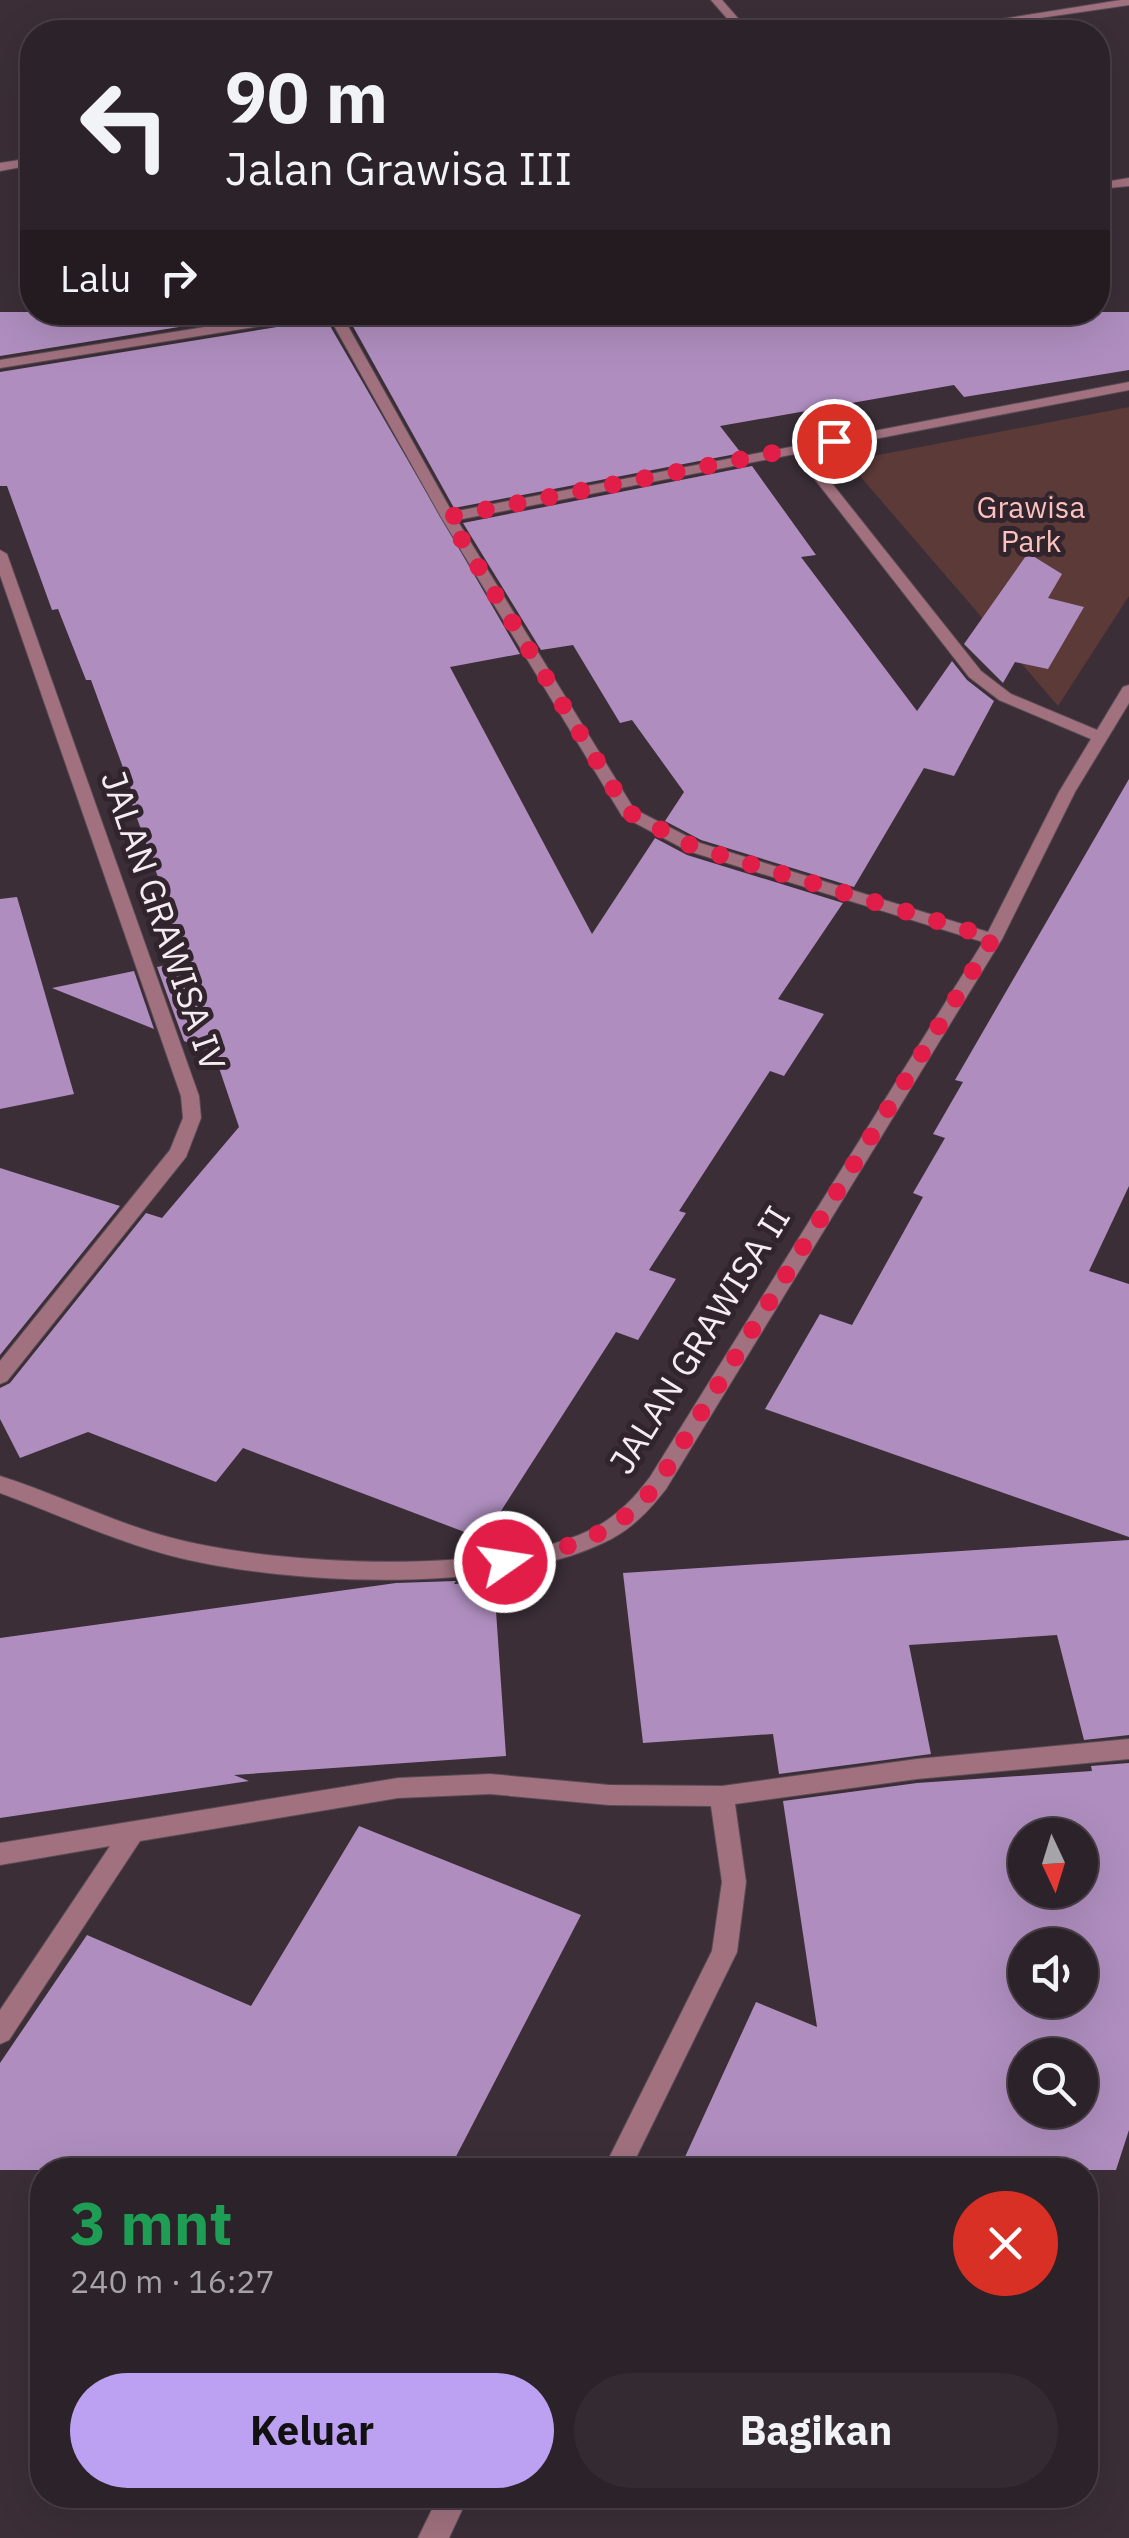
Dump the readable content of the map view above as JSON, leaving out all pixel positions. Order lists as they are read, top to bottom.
{
  "streets": {
    "street": ["JALAN GRAWISA IV", "JALAN GRAWISA II"]
  },
  "parks": ["Grawisa Park"],
  "north": "bottom",
  "page": {
    "turn": ["90 m", "Jalan Grawisa III"],
    "then": "Lalu",
    "heading": ["3 mnt", "240 m · 16:27"],
    "buttons": ["Keluar", "Bagikan"]
  }
}
